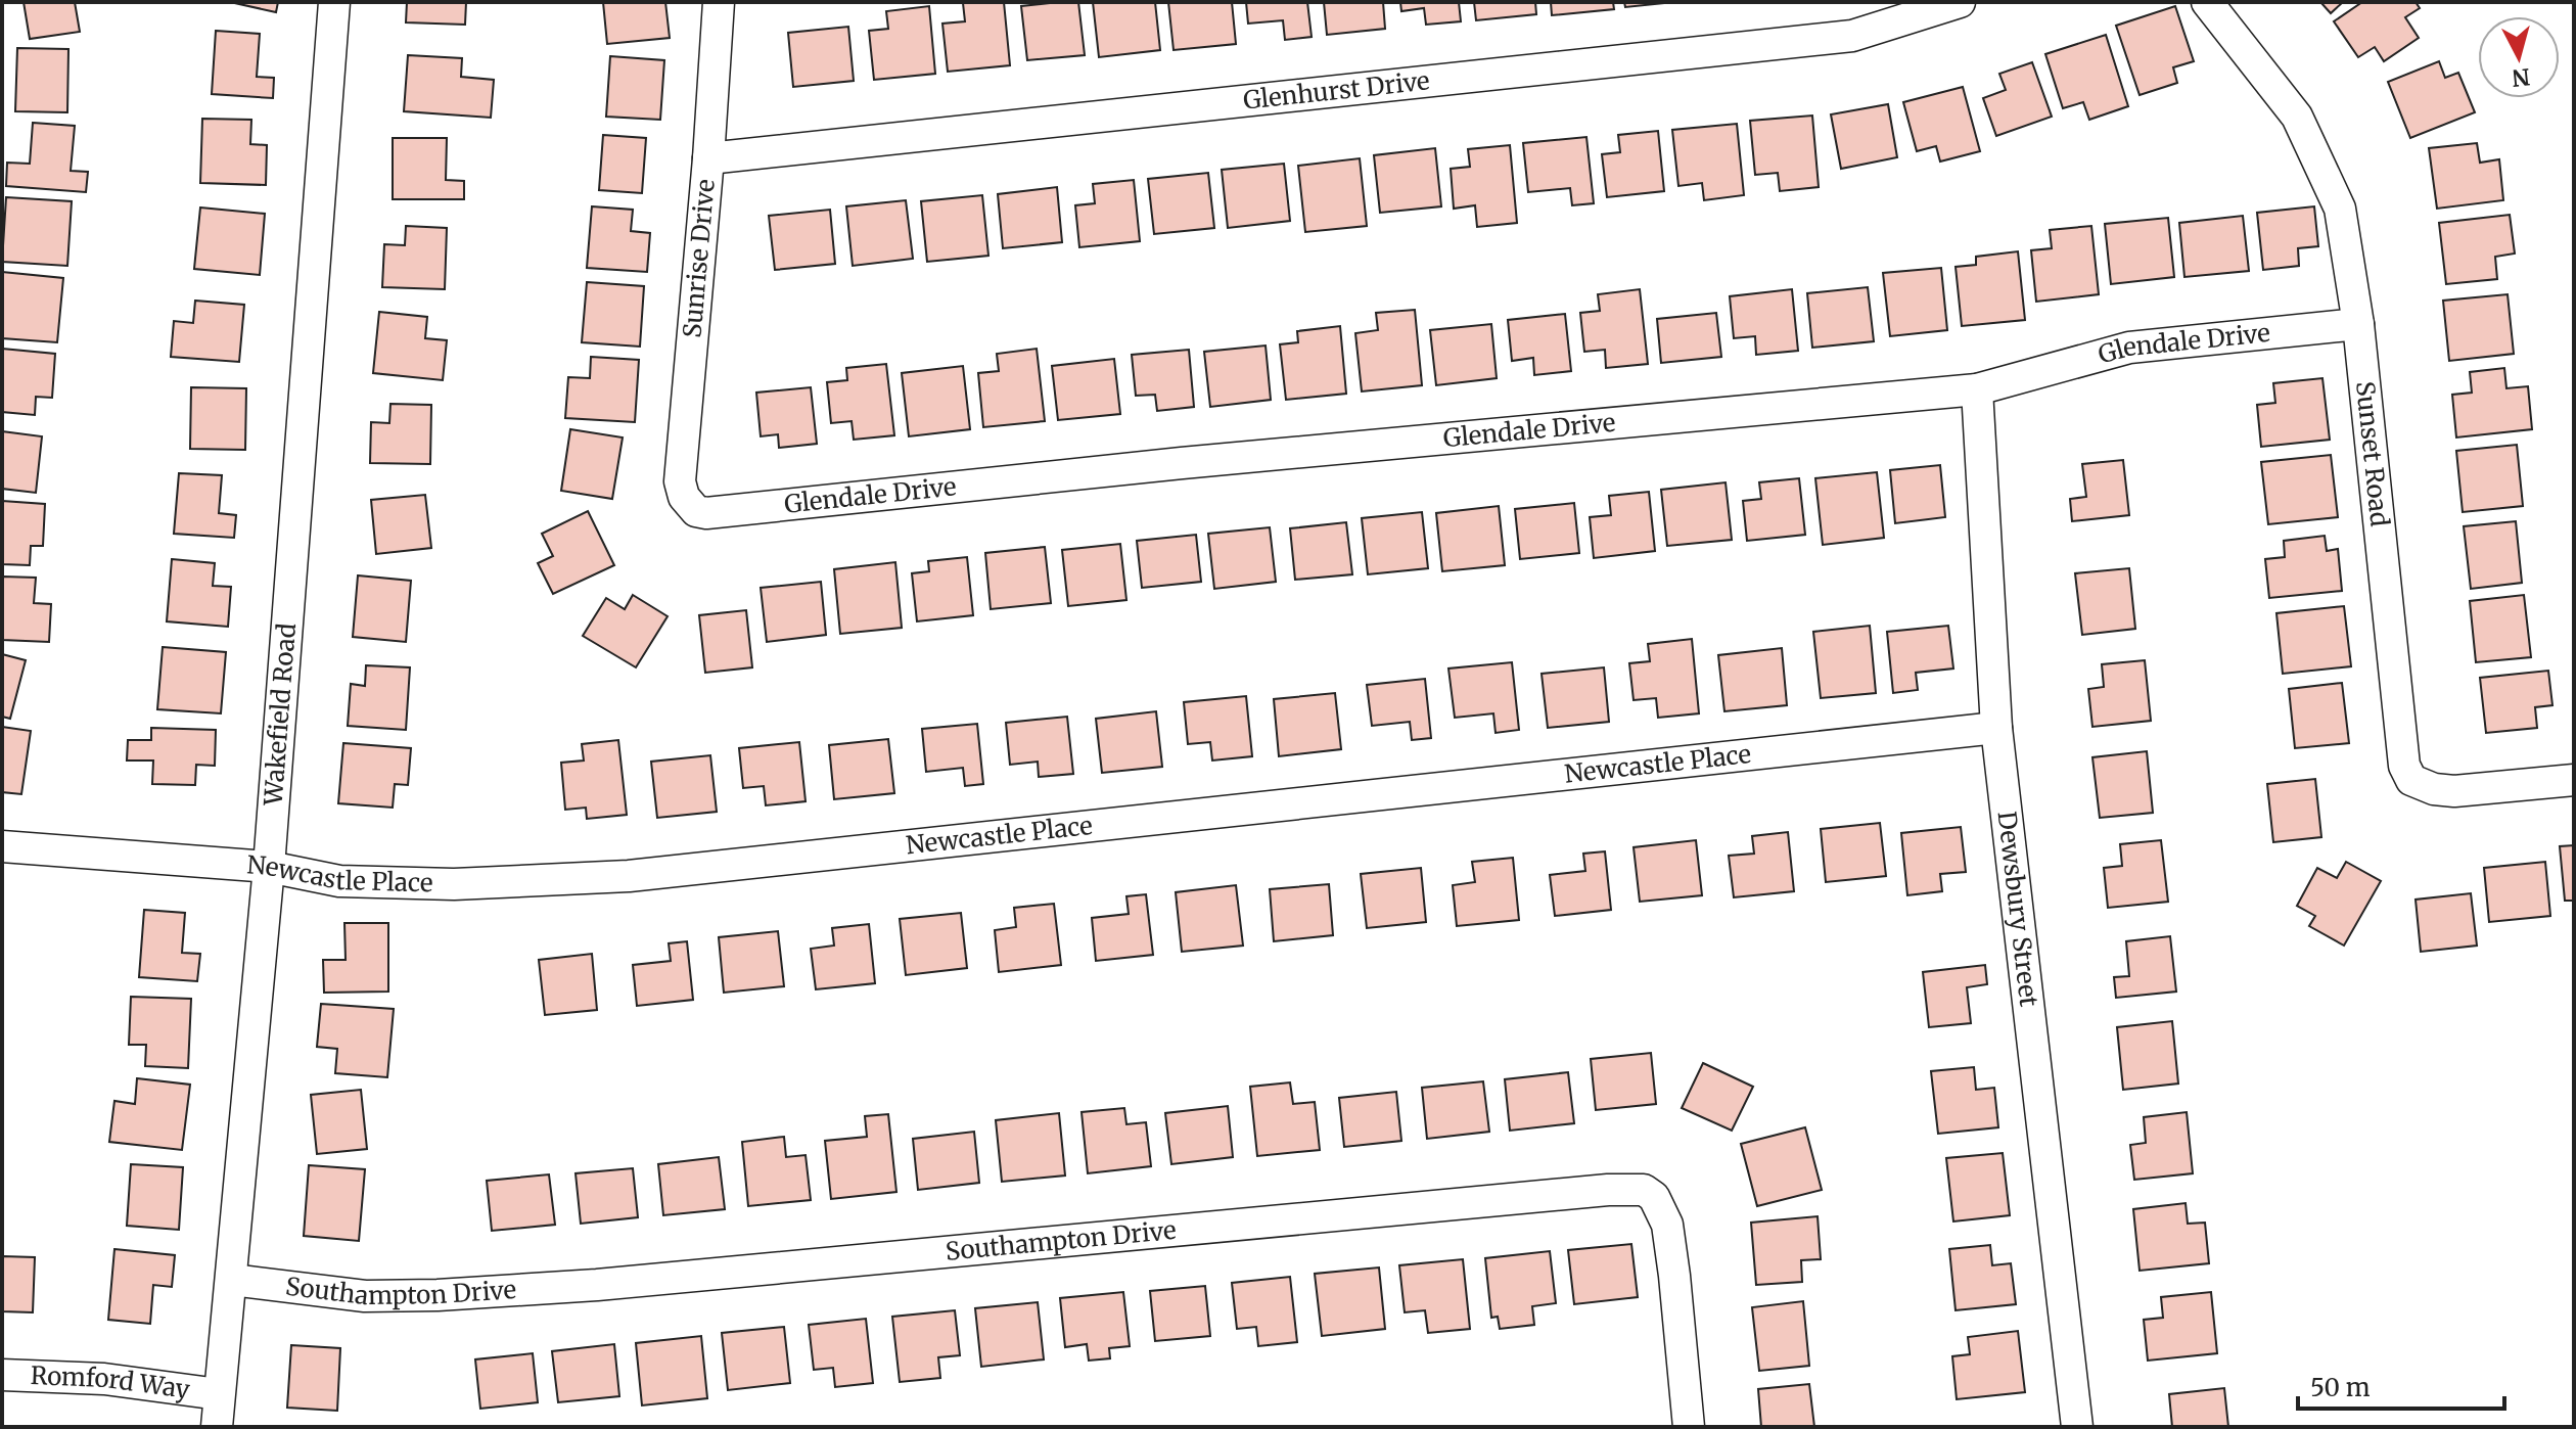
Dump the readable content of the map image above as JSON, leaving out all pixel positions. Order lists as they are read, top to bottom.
{
  "streets": {
    "street": [
      "Glenhurst Drive",
      "Sunrise Drive",
      "Glendale Drive",
      "Sunset Road",
      "Wakefield Road",
      "Newcastle Place",
      "Dewsbury Street",
      "Southampton Drive",
      "Romford Way"
    ]
  },
  "crossings": [
    ["Glenhurst Drive", "Sunrise Drive"],
    ["Sunrise Drive", "Glendale Drive"],
    ["Glendale Drive", "Sunset Road"],
    ["Glendale Drive", "Dewsbury Street"],
    ["Wakefield Road", "Newcastle Place"],
    ["Wakefield Road", "Southampton Drive"],
    ["Wakefield Road", "Romford Way"],
    ["Newcastle Place", "Dewsbury Street"]
  ],
  "scale_bar": "50 m",
  "north": "bottom"
}
